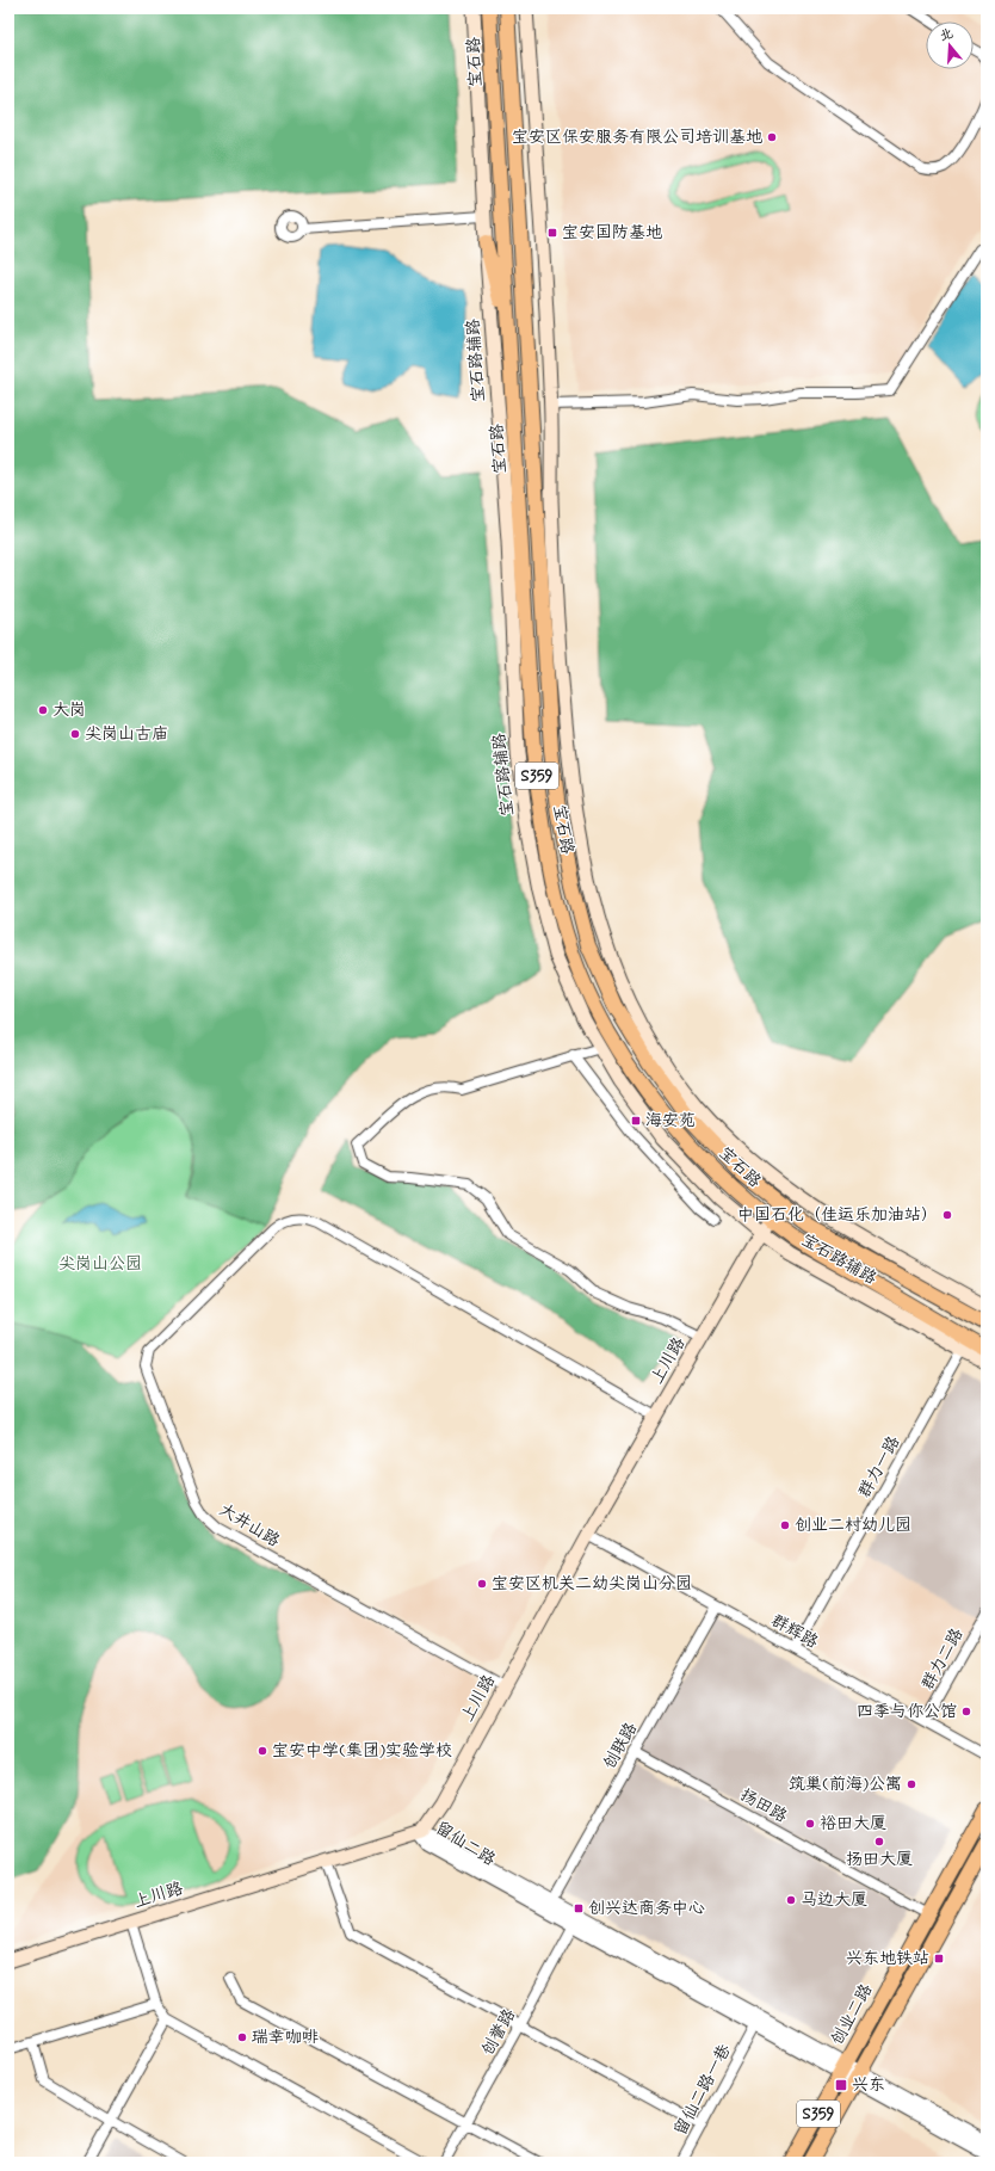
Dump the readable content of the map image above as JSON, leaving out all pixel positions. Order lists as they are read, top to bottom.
{
  "streets": {
    "main road": [
      "宝石路",
      "宝石路辅路",
      "S359",
      "上川路",
      "创业二路"
    ],
    "street": [
      "群力一路",
      "大井山路",
      "群辉路",
      "群力二路",
      "创联路",
      "扬田路",
      "留仙二路",
      "创誉路",
      "留仙二路一巷"
    ]
  },
  "crossings": [
    ["宝石路", "上川路"],
    ["宝石路辅路", "上川路"],
    ["宝石路辅路", "群力一路"],
    ["上川路", "大井山路"],
    ["上川路", "群辉路"],
    ["上川路", "留仙二路"],
    ["群力一路", "群辉路"],
    ["群辉路", "群力二路"],
    ["群辉路", "创联路"],
    ["创联路", "扬田路"],
    ["创联路", "留仙二路"],
    ["扬田路", "创业二路"],
    ["留仙二路", "创业二路"],
    ["留仙二路", "创誉路"]
  ],
  "parks": ["尖岗山公园"],
  "places": {
    "other": [
      "宝安区保安服务有限公司培训基地",
      "大岗",
      "尖岗山古庙",
      "中国石化（佳运乐加油站）",
      "创业二村幼儿园",
      "宝安区机关二幼尖岗山分园",
      "四季与你公馆",
      "宝安中学(集团)实验学校",
      "筑巢(前海)公寓",
      "裕田大厦",
      "扬田大厦",
      "马边大厦",
      "瑞幸咖啡"
    ],
    "transit": [
      "宝安国防基地",
      "海安苑",
      "创兴达商务中心",
      "兴东地铁站",
      "兴东"
    ]
  },
  "north": "top"
}
